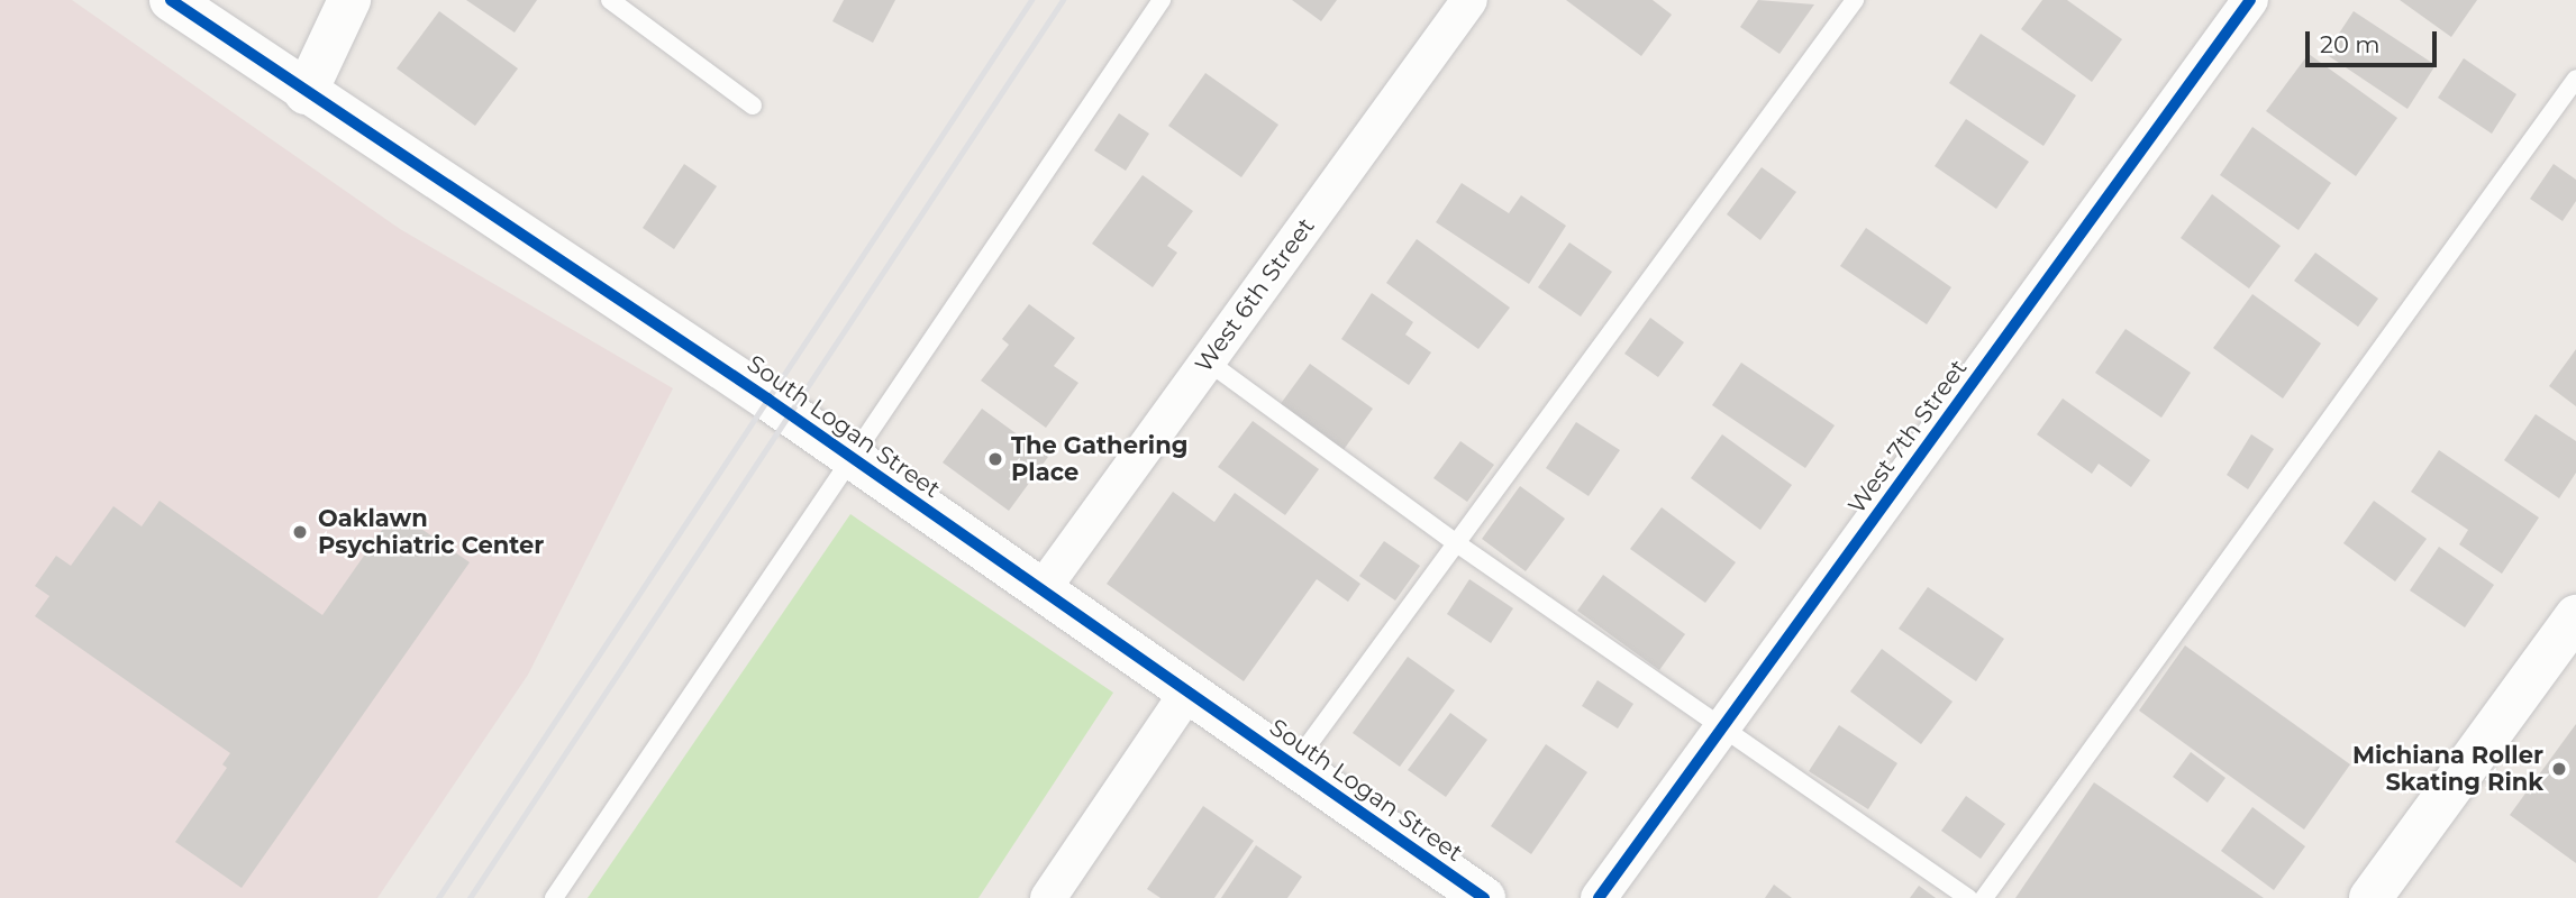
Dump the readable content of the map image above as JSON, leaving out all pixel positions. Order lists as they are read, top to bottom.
{
  "streets": {
    "street": ["West 6th Street", "South Logan Street", "West 7th Street"]
  },
  "crossings": [
    ["West 6th Street", "South Logan Street"]
  ],
  "places": ["The Gathering Place", "Oaklawn Psychiatric Center", "Michiana Roller Skating Rink"],
  "scale_bar": "20 m"
}
